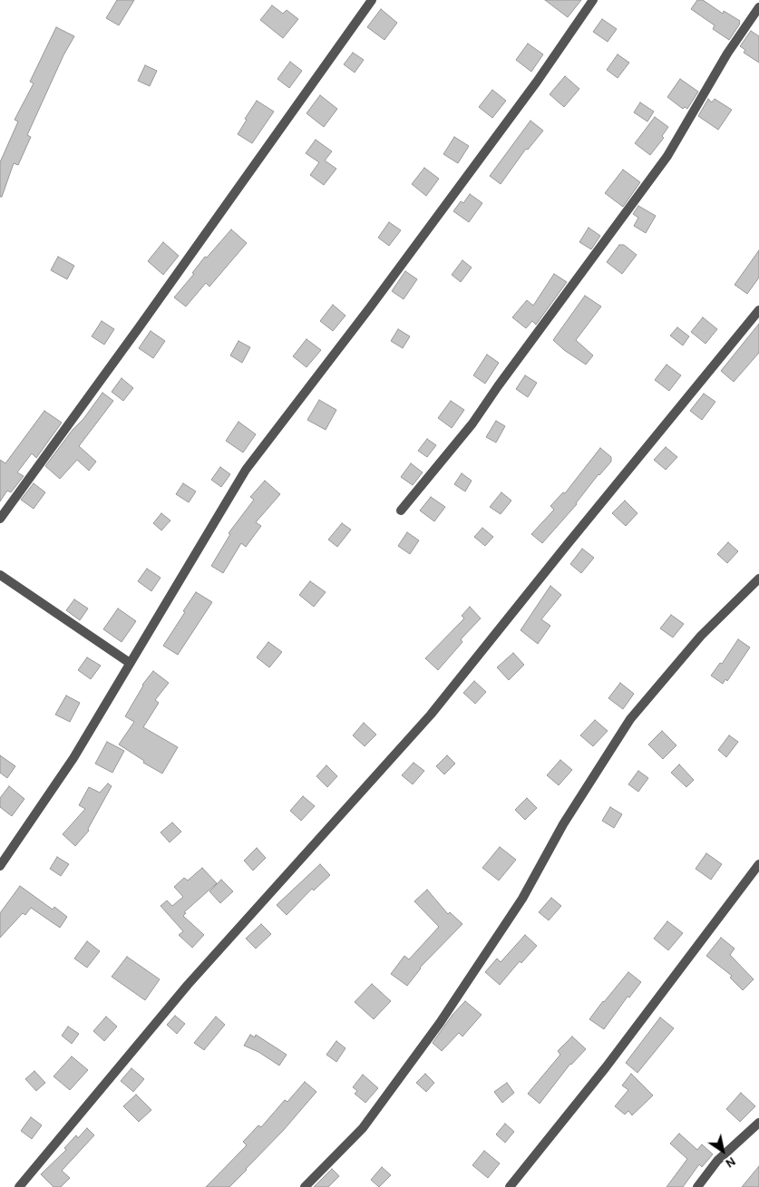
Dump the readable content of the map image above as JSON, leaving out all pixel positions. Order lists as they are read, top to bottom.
{
  "north": "bottom right"
}
